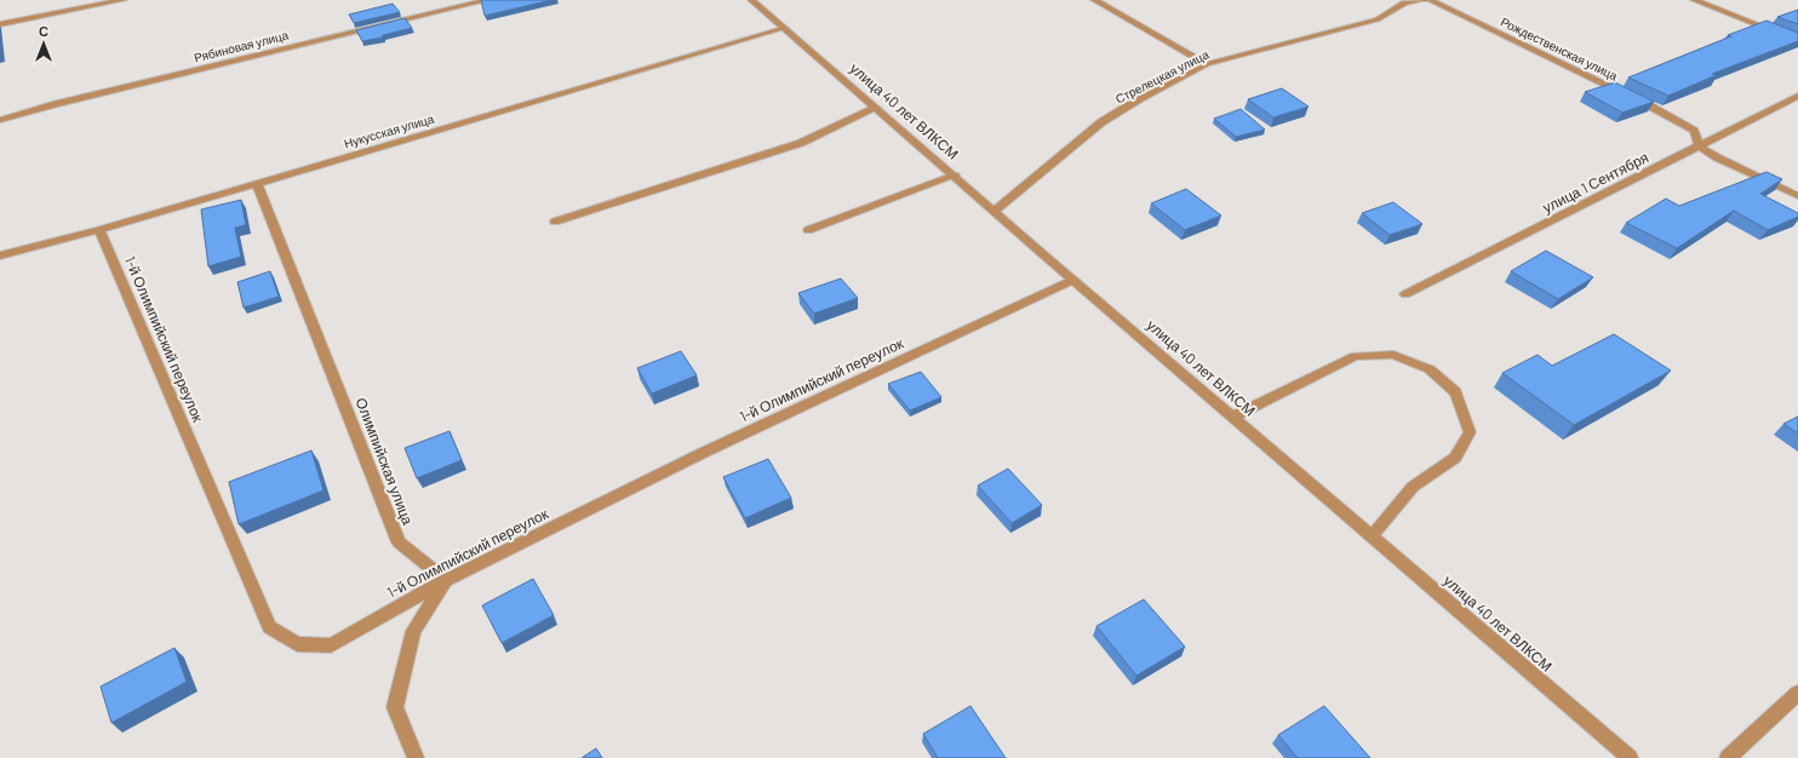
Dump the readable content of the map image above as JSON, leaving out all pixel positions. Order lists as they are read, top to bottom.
{
  "streets": {
    "street": [
      "Рябиновая улица",
      "Рождественская улица",
      "Стрелецкая улица",
      "улица 40 лет ВЛКСМ",
      "Нукусская улица",
      "улица 1 Сентября",
      "1-й Олимпийский переулок",
      "Олимпийская улица"
    ]
  },
  "crossings": [
    ["Рождественская улица", "улица 1 Сентября"],
    ["Стрелецкая улица", "улица 40 лет ВЛКСМ"],
    ["улица 40 лет ВЛКСМ", "Нукусская улица"],
    ["улица 40 лет ВЛКСМ", "1-й Олимпийский переулок"],
    ["Нукусская улица", "1-й Олимпийский переулок"],
    ["Нукусская улица", "Олимпийская улица"],
    ["1-й Олимпийский переулок", "Олимпийская улица"]
  ],
  "north": "top"
}
